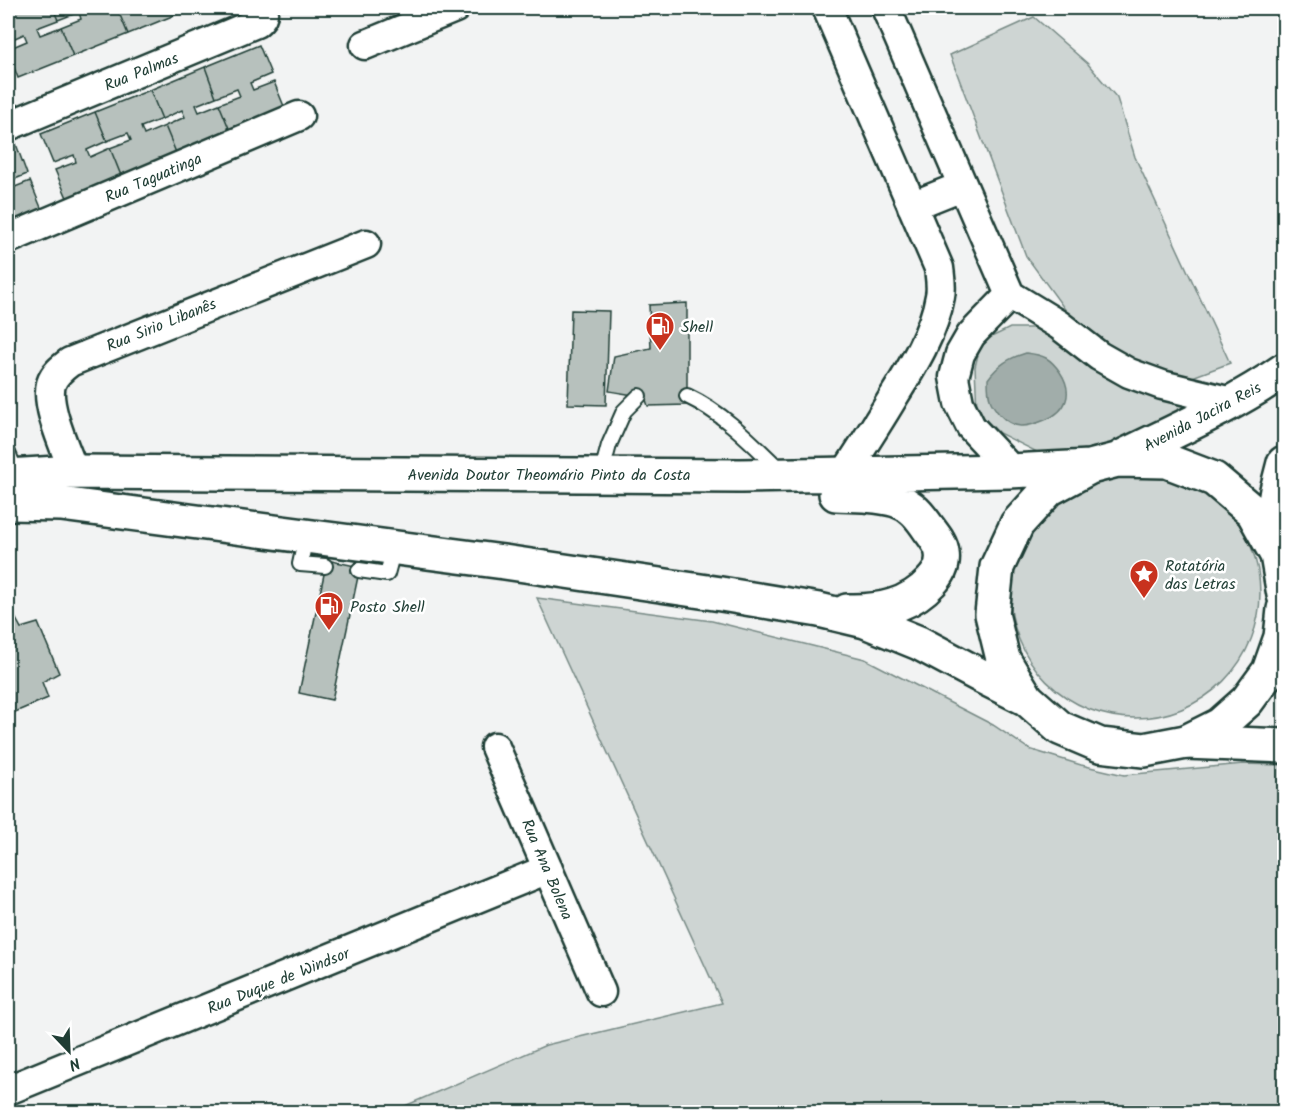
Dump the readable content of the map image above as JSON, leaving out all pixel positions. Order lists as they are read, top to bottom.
{
  "streets": {
    "main road": ["Avenida Jacira Reis", "Avenida Doutor Theomário Pinto da Costa"],
    "street": [
      "Rua Palmas",
      "Rua Taguatinga",
      "Rua Sirio Libanês",
      "Rua Ana Bolena",
      "Rua Duque de Windsor"
    ]
  },
  "crossings": [
    ["Rua Sirio Libanês", "Avenida Doutor Theomário Pinto da Costa"],
    ["Avenida Jacira Reis", "Avenida Doutor Theomário Pinto da Costa"],
    ["Rua Ana Bolena", "Rua Duque de Windsor"]
  ],
  "places": {
    "fuel station": ["Shell", "Posto Shell"],
    "place": ["Rotatória das Letras"]
  },
  "north": "bottom right"
}
